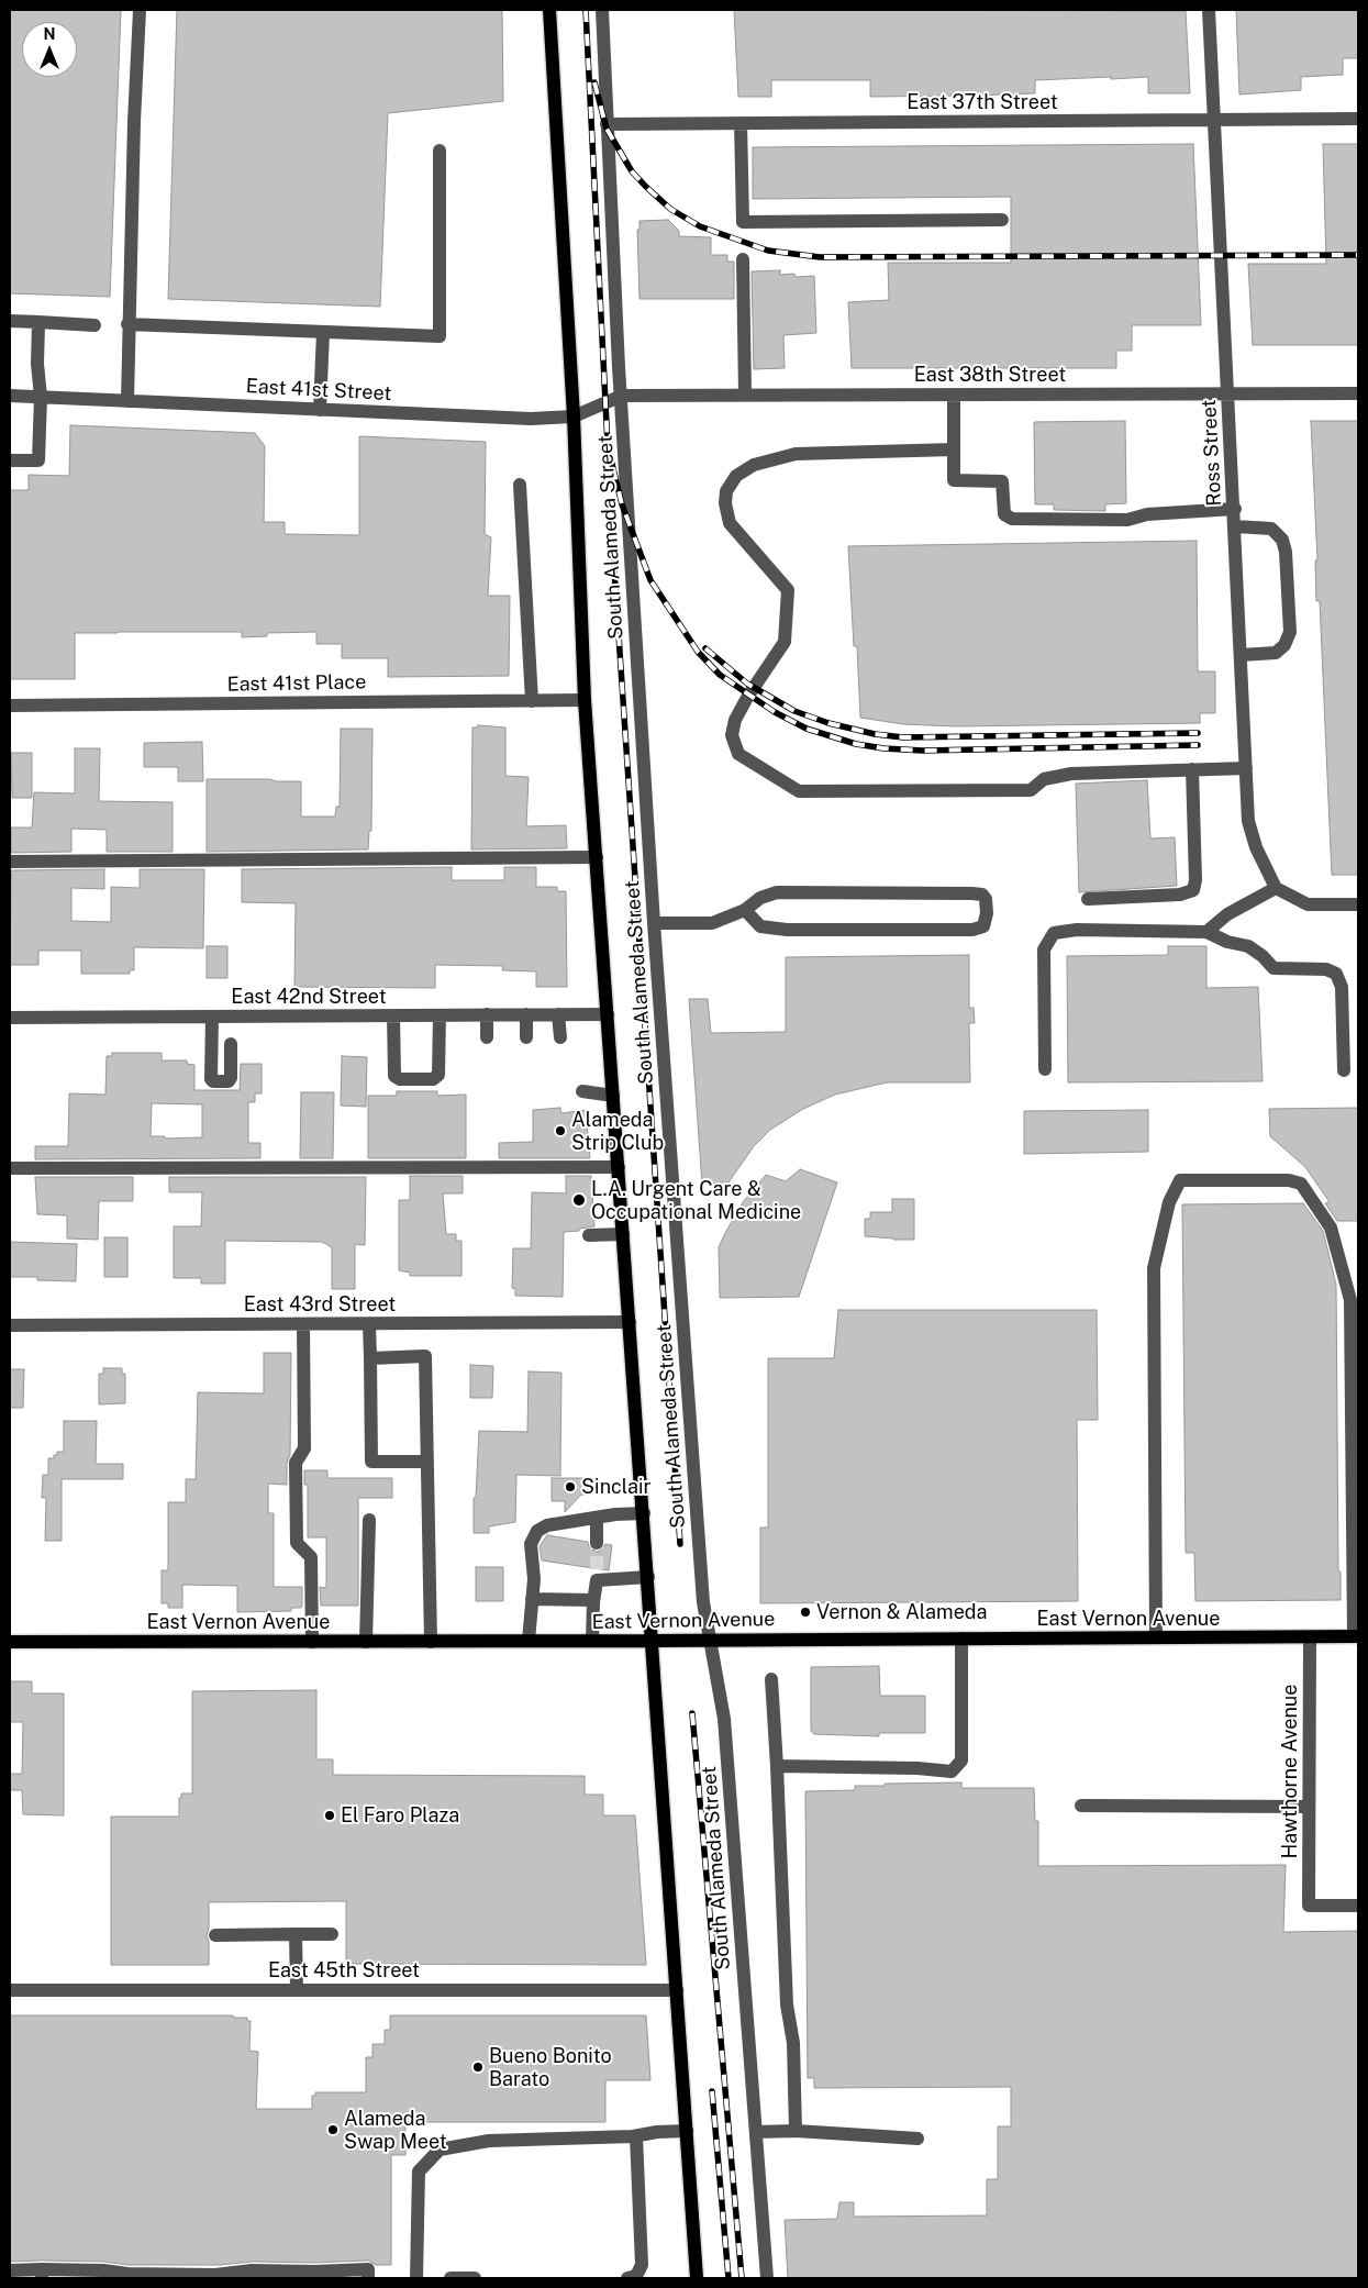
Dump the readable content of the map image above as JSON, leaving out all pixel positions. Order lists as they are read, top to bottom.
{
  "streets": {
    "main road": ["South Alameda Street", "East Vernon Avenue"],
    "street": [
      "East 37th Street",
      "East 38th Street",
      "East 41st Street",
      "Ross Street",
      "East 41st Place",
      "East 42nd Street",
      "East 43rd Street",
      "Hawthorne Avenue",
      "East 45th Street"
    ]
  },
  "crossings": [
    ["East 37th Street", "Ross Street"],
    ["East 37th Street", "South Alameda Street"],
    ["East 38th Street", "East 41st Street"],
    ["East 38th Street", "Ross Street"],
    ["East 38th Street", "South Alameda Street"],
    ["East 41st Street", "South Alameda Street"],
    ["South Alameda Street", "East 41st Place"],
    ["South Alameda Street", "East 42nd Street"],
    ["South Alameda Street", "East 43rd Street"],
    ["South Alameda Street", "East Vernon Avenue"],
    ["South Alameda Street", "East 45th Street"],
    ["East Vernon Avenue", "Hawthorne Avenue"]
  ],
  "places": [
    "Alameda Strip Club",
    "L.A. Urgent Care & Occupational Medicine",
    "Sinclair",
    "Vernon & Alameda",
    "El Faro Plaza",
    "Bueno Bonito Barato",
    "Alameda Swap Meet"
  ],
  "north": "top"
}
